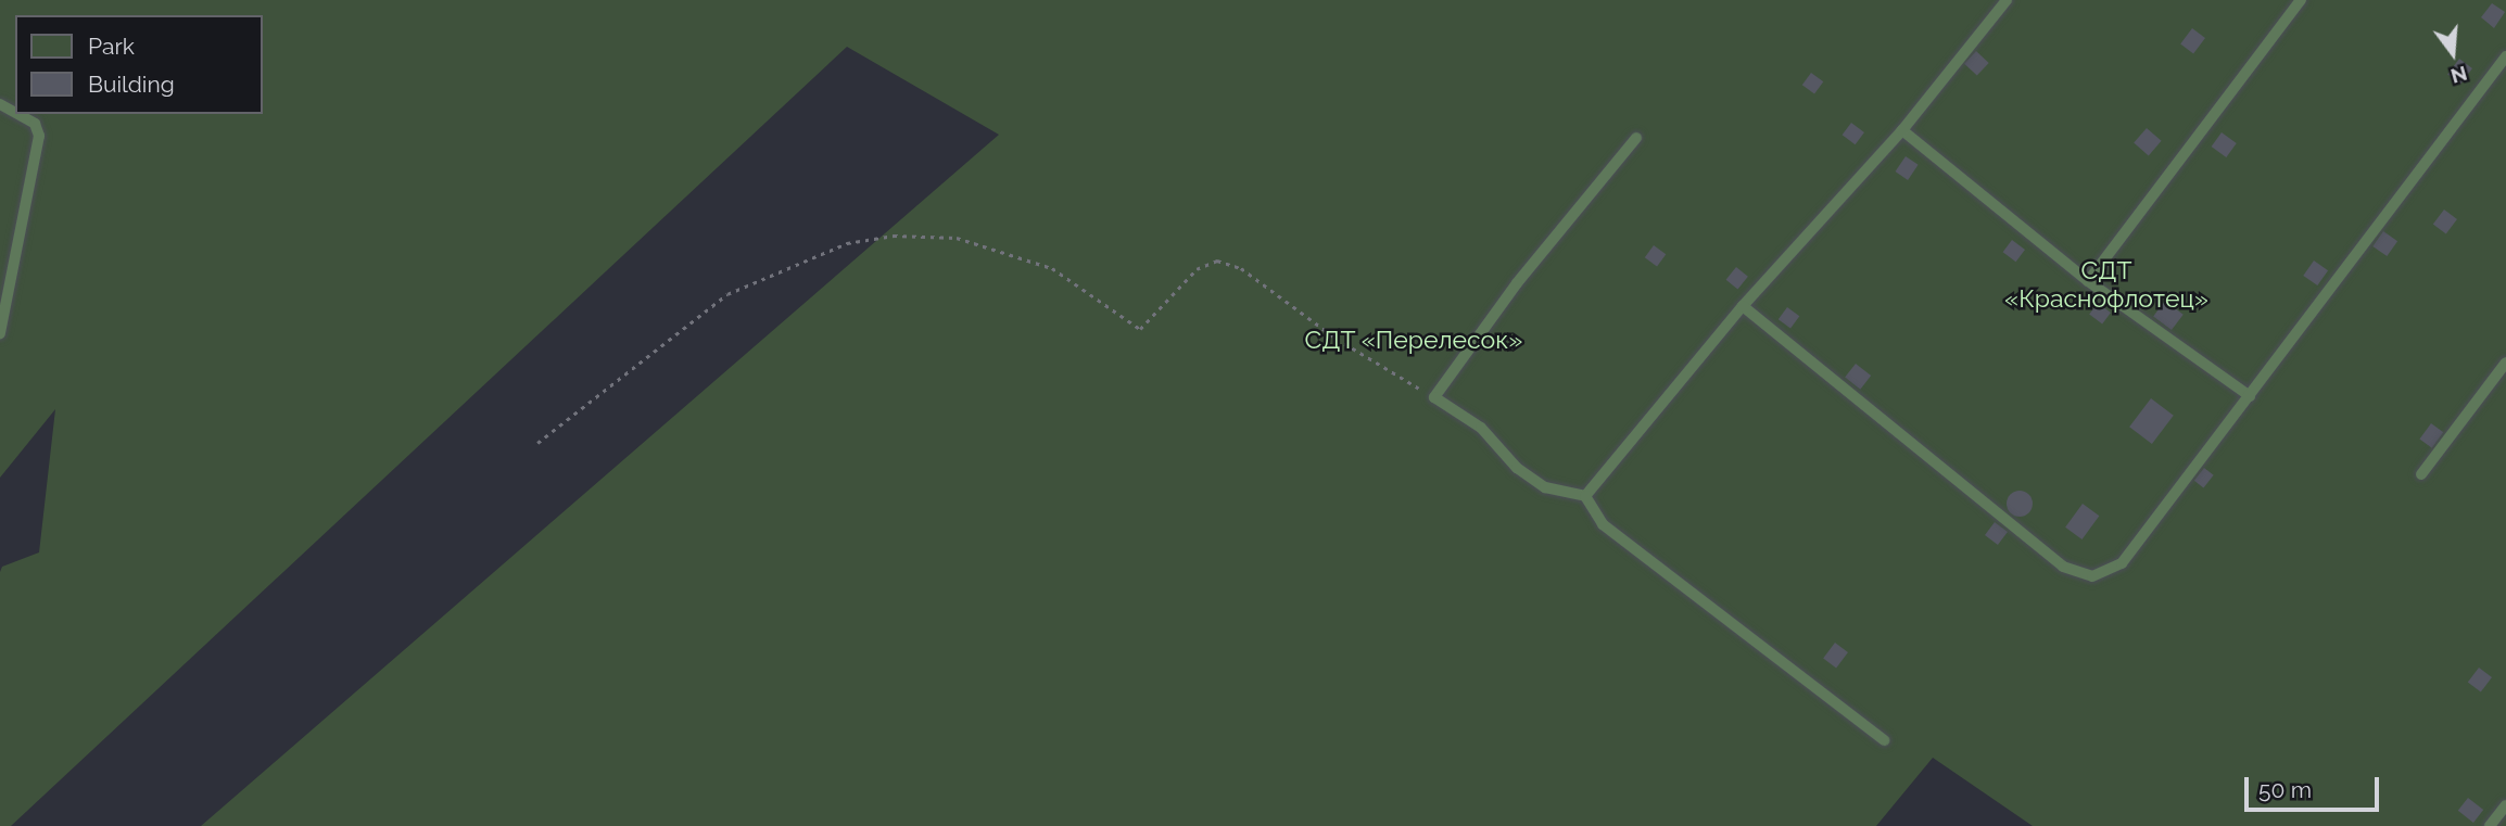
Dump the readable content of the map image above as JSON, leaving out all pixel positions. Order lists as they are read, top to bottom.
{
  "parks": ["СДТ «Краснофлотец»", "СДТ «Перелесок»"],
  "legend": ["Park", "Building"],
  "scale_bar": "50 m",
  "north": "bottom"
}
